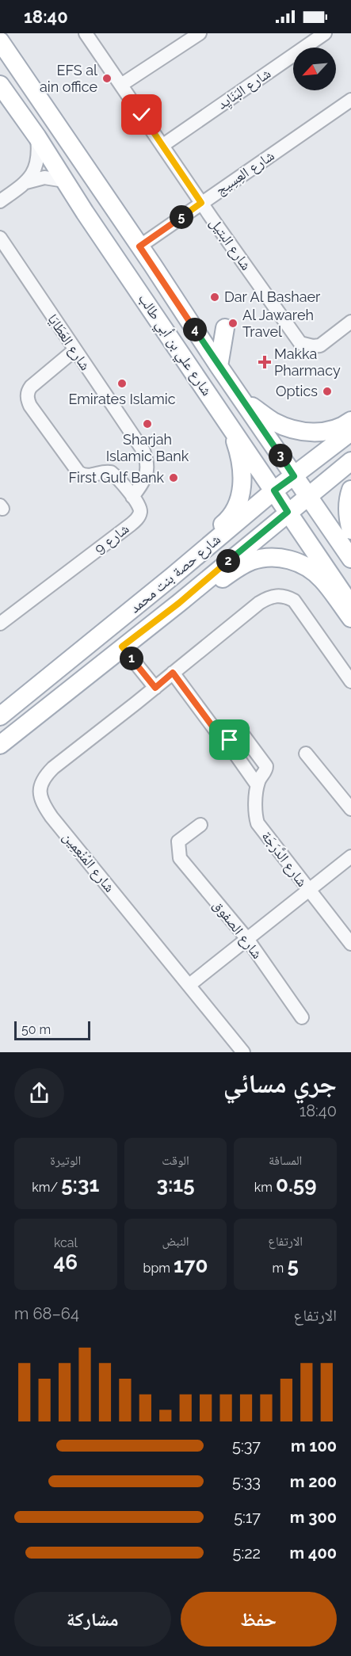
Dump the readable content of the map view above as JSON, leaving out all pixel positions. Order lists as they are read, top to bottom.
{
  "streets": {
    "main road": ["شارع علي بن أبي طالب", "شارع حصة بنت محمد"],
    "street": [
      "شارع البَنَايِد",
      "شارع العِسِيج",
      "شارع البتيل",
      "شارع العَطَايَا",
      "شارع 9",
      "شارع الدَّرَجَة",
      "شارع المُنْعِمِين",
      "شارع الصفوق"
    ]
  },
  "crossings": [
    ["شارع البَنَايِد", "شارع البتيل"],
    ["شارع العِسِيج", "شارع البتيل"],
    ["شارع العِسِيج", "شارع علي بن أبي طالب"],
    ["شارع العَطَايَا", "شارع 9"],
    ["شارع علي بن أبي طالب", "شارع حصة بنت محمد"]
  ],
  "places": {
    "other": [
      "EFS al ain office",
      "Dar Al Bashaer",
      "Al Jawareh Travel",
      "Emirates Islamic",
      "Optics",
      "Sharjah Islamic Bank",
      "First Gulf Bank"
    ],
    "health": ["Makka Pharmacy"]
  },
  "scale_bar": "50 m",
  "north": "bottom left",
  "page": {
    "status": "18:40",
    "pins": [
      "5",
      "4",
      "3",
      "2",
      "1"
    ],
    "scale": "50 m",
    "heading": ["جري مسائي", "18:40"],
    "stats": [
      ["المسافة", "0.59 km"],
      ["الوقت", "3:15"],
      ["الوتيرة", "5:31 /km"],
      ["الارتفاع", "5 m"],
      ["النبض", "170 bpm"],
      ["kcal", "46"]
    ],
    "chart": ["الارتفاع", "64–68 m"],
    "list": [
      {
        "name": "100 m",
        "note": "5:37"
      },
      {
        "name": "200 m",
        "note": "5:33"
      },
      {
        "name": "300 m",
        "note": "5:17"
      },
      {
        "name": "400 m",
        "note": "5:22"
      }
    ],
    "buttons": ["حفظ", "مشاركة"]
  }
}
